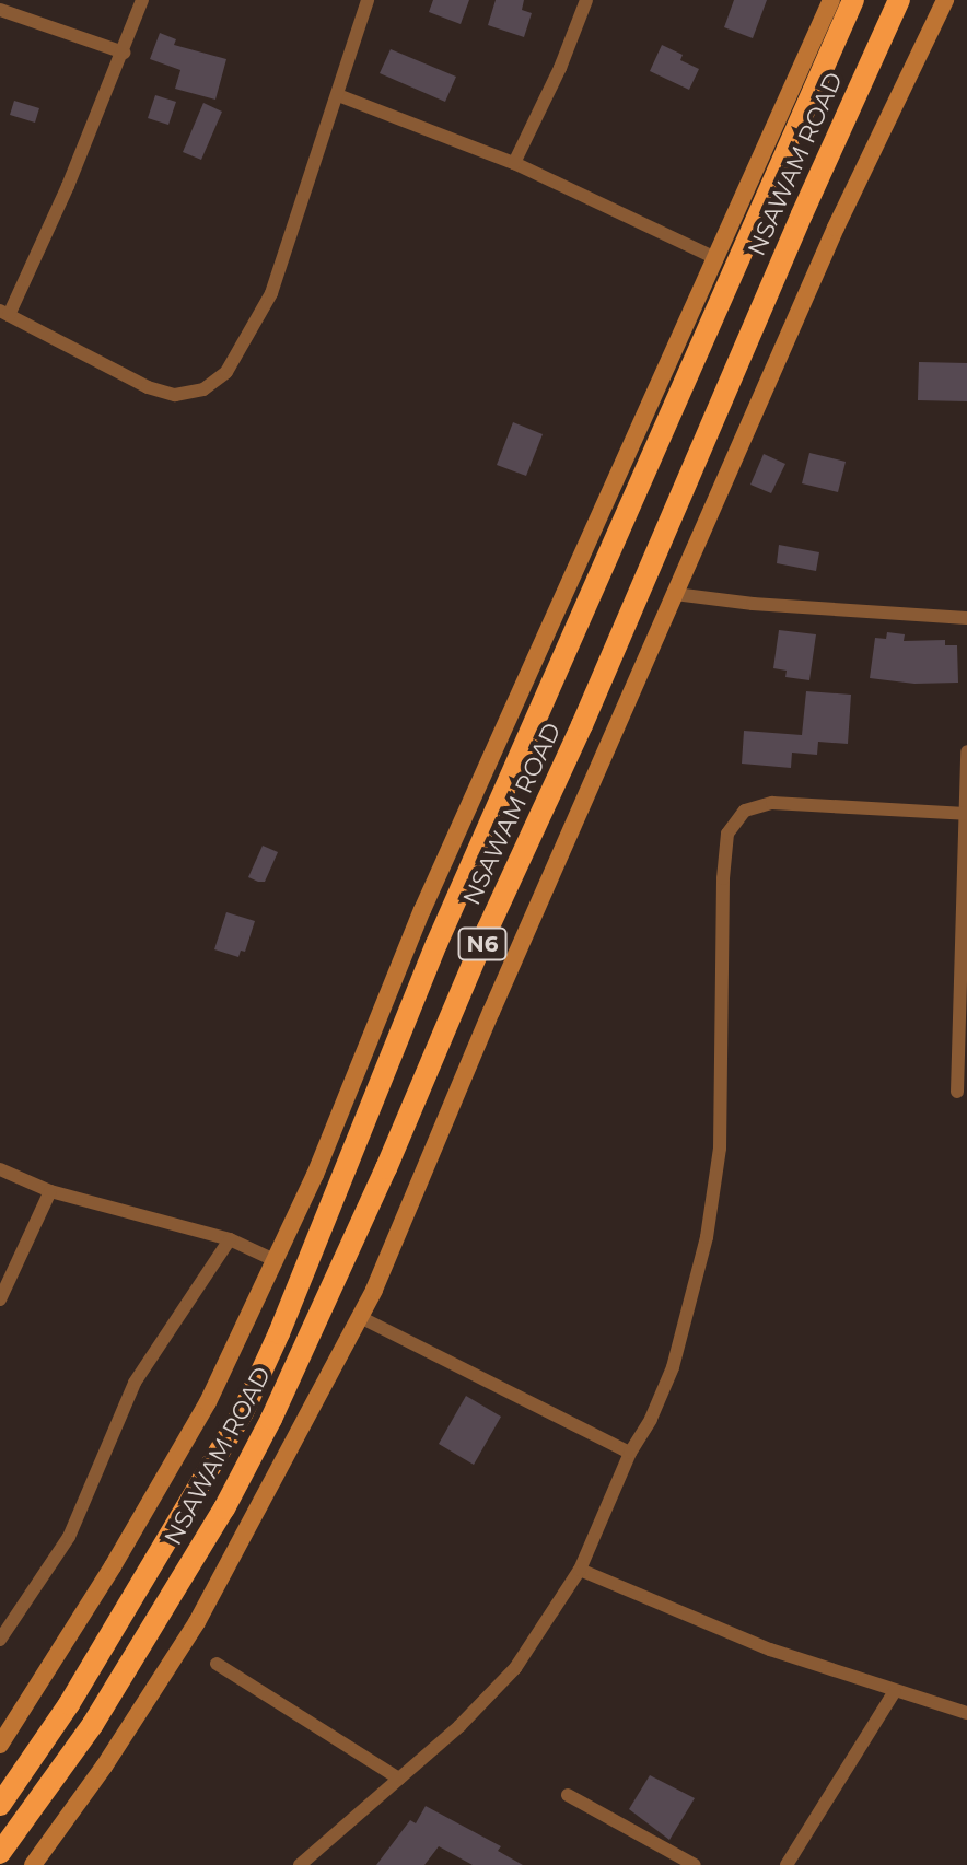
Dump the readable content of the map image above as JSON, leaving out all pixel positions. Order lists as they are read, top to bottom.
{
  "streets": {
    "highway": ["NSAWAM ROAD", "N6"]
  }
}
